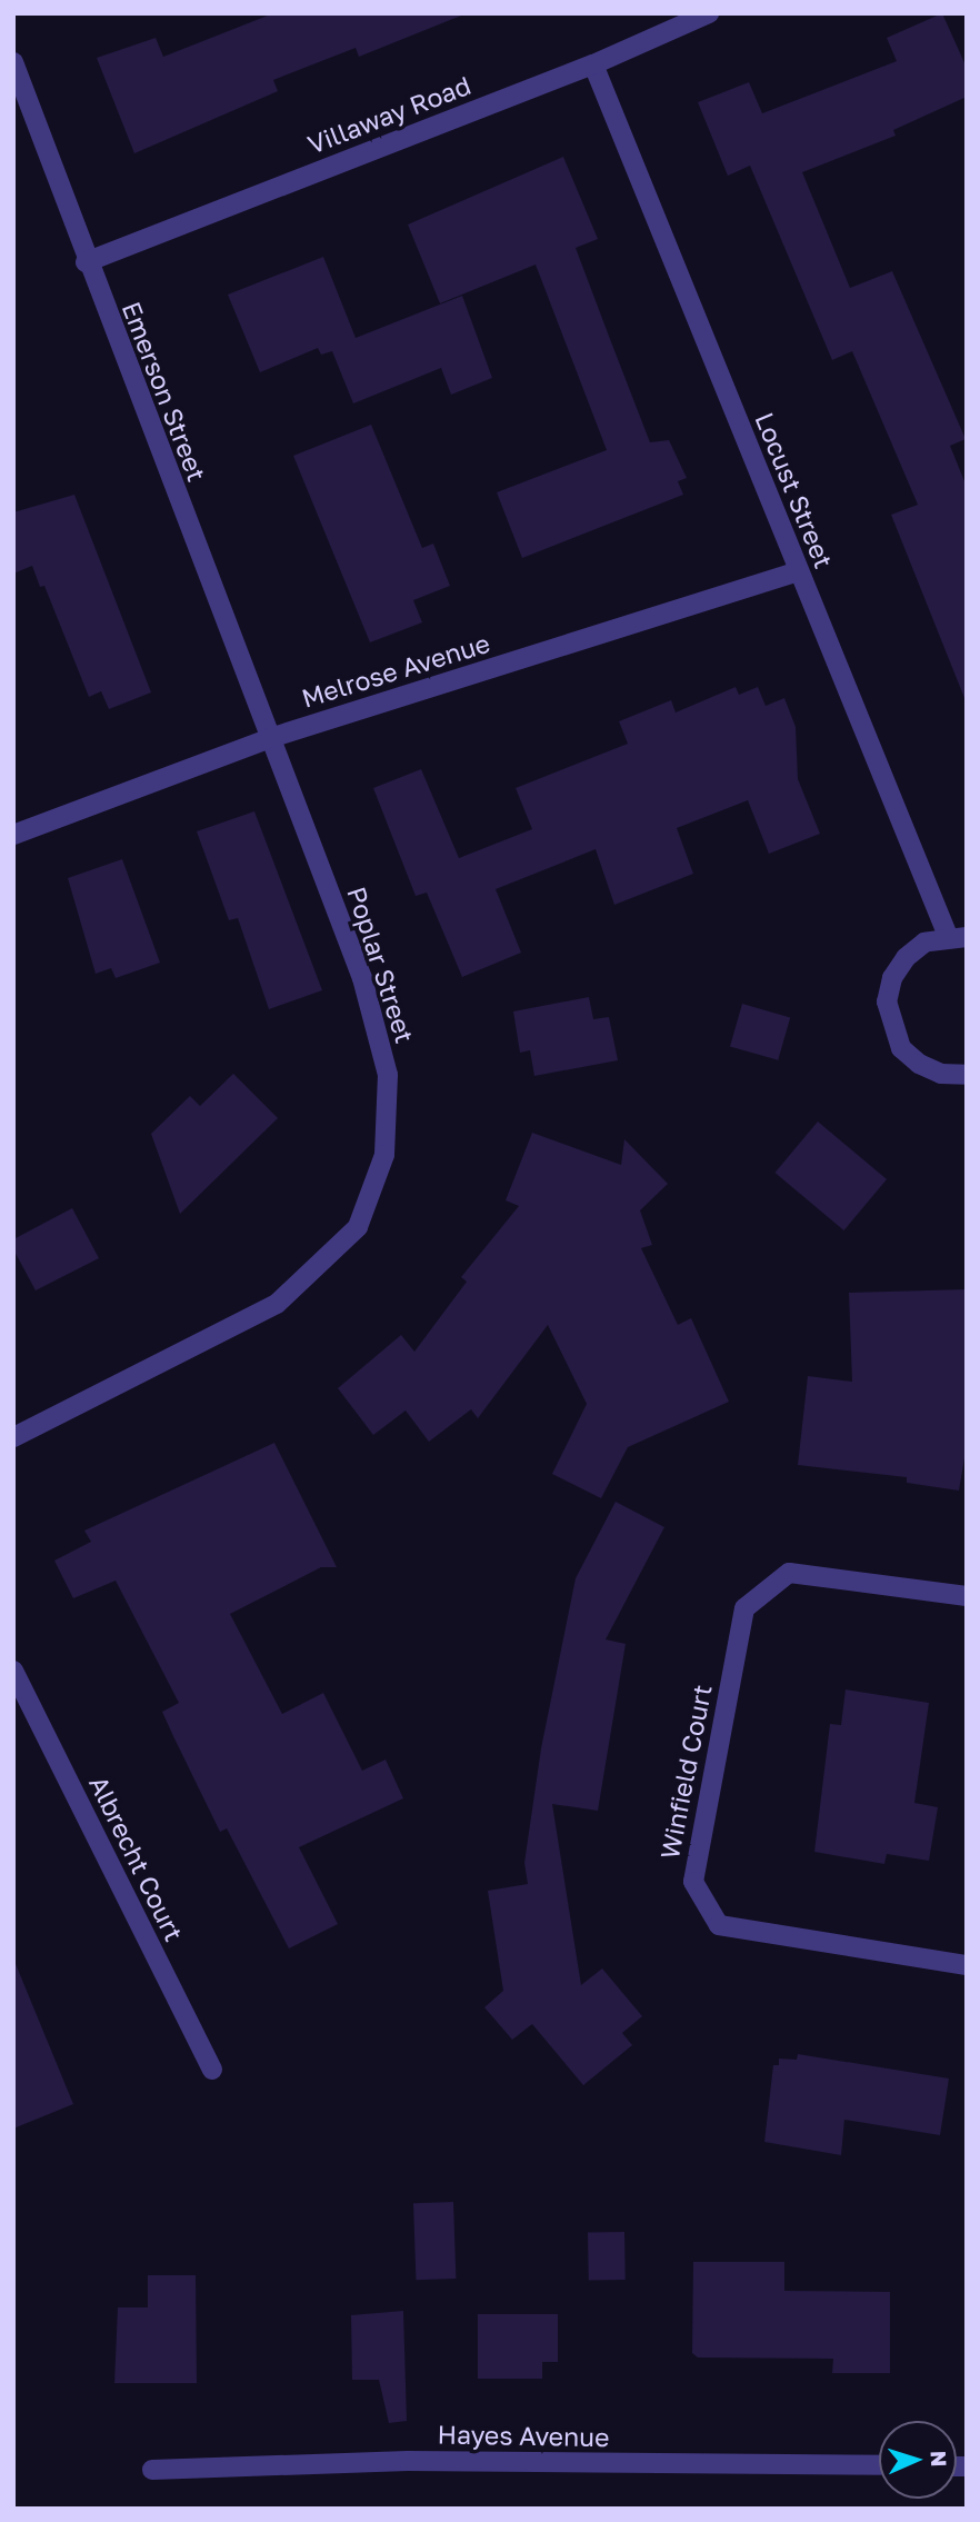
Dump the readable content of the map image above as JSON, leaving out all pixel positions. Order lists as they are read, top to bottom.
{
  "streets": {
    "street": [
      "Villaway Road",
      "Emerson Street",
      "Locust Street",
      "Melrose Avenue",
      "Poplar Street",
      "Winfield Court",
      "Albrecht Court",
      "Hayes Avenue"
    ]
  },
  "crossings": [
    ["Villaway Road", "Emerson Street"],
    ["Villaway Road", "Locust Street"],
    ["Emerson Street", "Melrose Avenue"],
    ["Emerson Street", "Poplar Street"],
    ["Locust Street", "Melrose Avenue"],
    ["Melrose Avenue", "Poplar Street"]
  ],
  "north": "right"
}
